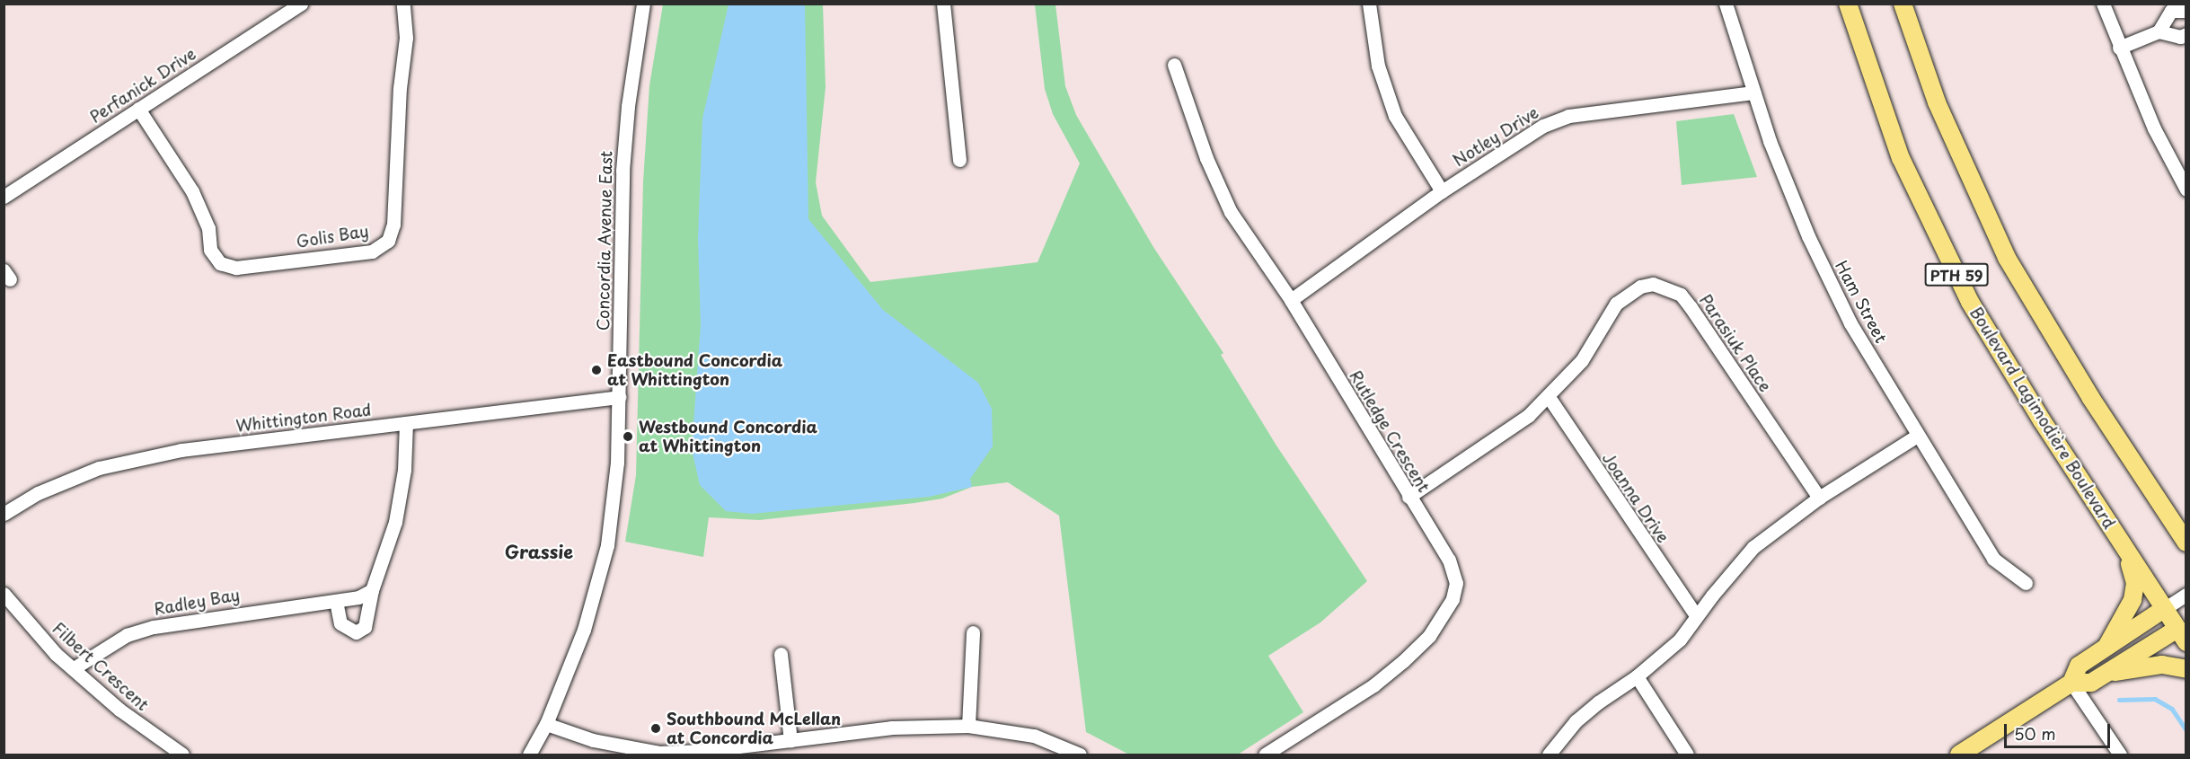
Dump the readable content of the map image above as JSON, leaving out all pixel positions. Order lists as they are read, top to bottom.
{
  "streets": {
    "main road": ["PTH 59", "Boulevard Lagimodière Boulevard"],
    "street": [
      "Perfanick Drive",
      "Notley Drive",
      "Golis Bay",
      "Concordia Avenue East",
      "Ham Street",
      "Parasiuk Place",
      "Whittington Road",
      "Rutledge Crescent",
      "Joanna Drive",
      "Radley Bay",
      "Filbert Crescent"
    ]
  },
  "crossings": [
    ["Perfanick Drive", "Golis Bay"],
    ["Notley Drive", "Ham Street"],
    ["Notley Drive", "Rutledge Crescent"],
    ["Concordia Avenue East", "Whittington Road"],
    ["Parasiuk Place", "Rutledge Crescent"],
    ["Parasiuk Place", "Joanna Drive"],
    ["Radley Bay", "Filbert Crescent"]
  ],
  "districts": ["Grassie"],
  "places": ["Eastbound Concordia at Whittington", "Westbound Concordia at Whittington", "Southbound McLellan at Concordia"],
  "scale_bar": "50 m"
}
